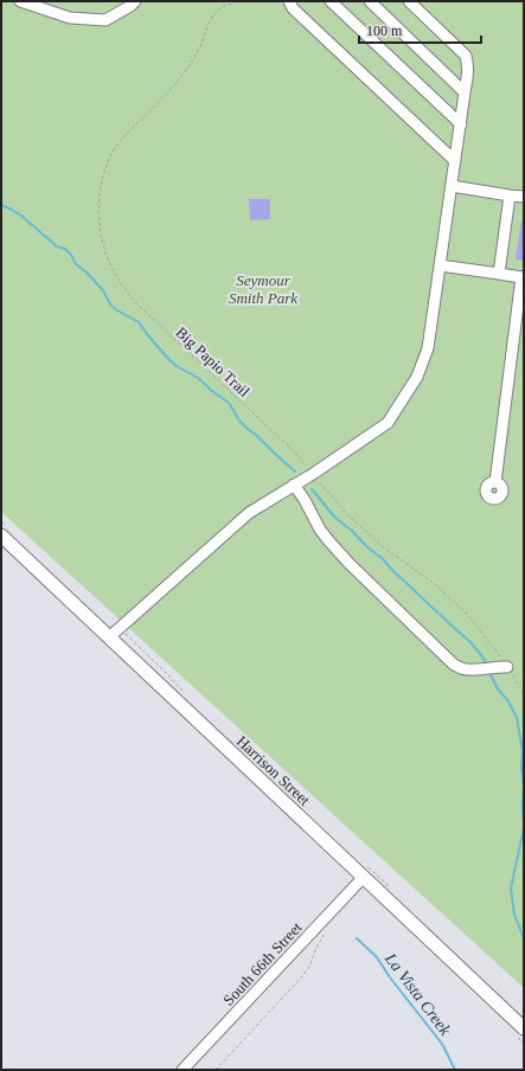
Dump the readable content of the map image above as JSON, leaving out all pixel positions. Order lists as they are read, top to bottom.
{
  "streets": {
    "main road": ["Harrison Street"],
    "street": ["South 66th Street"],
    "path": ["Big Papio Trail"]
  },
  "crossings": [
    ["Harrison Street", "South 66th Street"]
  ],
  "water": ["La Vista Creek"],
  "parks": ["Seymour Smith Park"],
  "scale_bar": "100 m"
}
